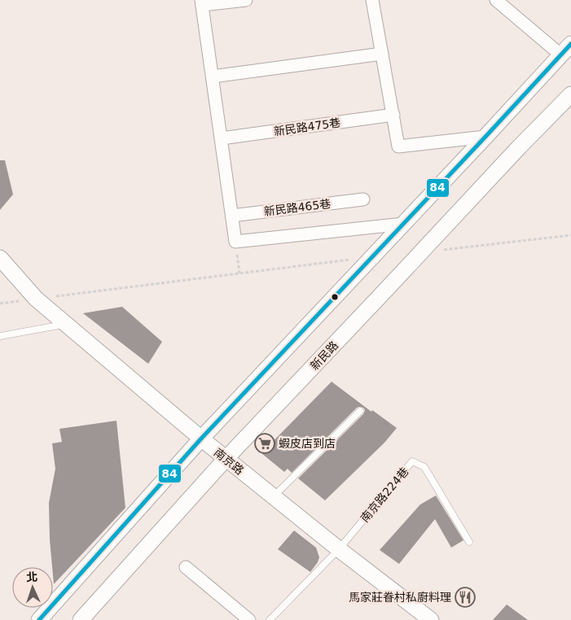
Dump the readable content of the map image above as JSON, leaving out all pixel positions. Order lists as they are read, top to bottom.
{
  "streets": {
    "street": [
      "新民路475巷",
      "新民路465巷",
      "新民路",
      "南京路"
    ],
    "lane": ["南京路224巷"]
  },
  "crossings": [
    ["新民路", "南京路"],
    ["南京路", "南京路224巷"]
  ],
  "places": {
    "supermarket": ["蝦皮店到店"],
    "restaurant": ["馬家莊眷村私廚料理"]
  },
  "lines": ["transit line 84"],
  "north": "top"
}
